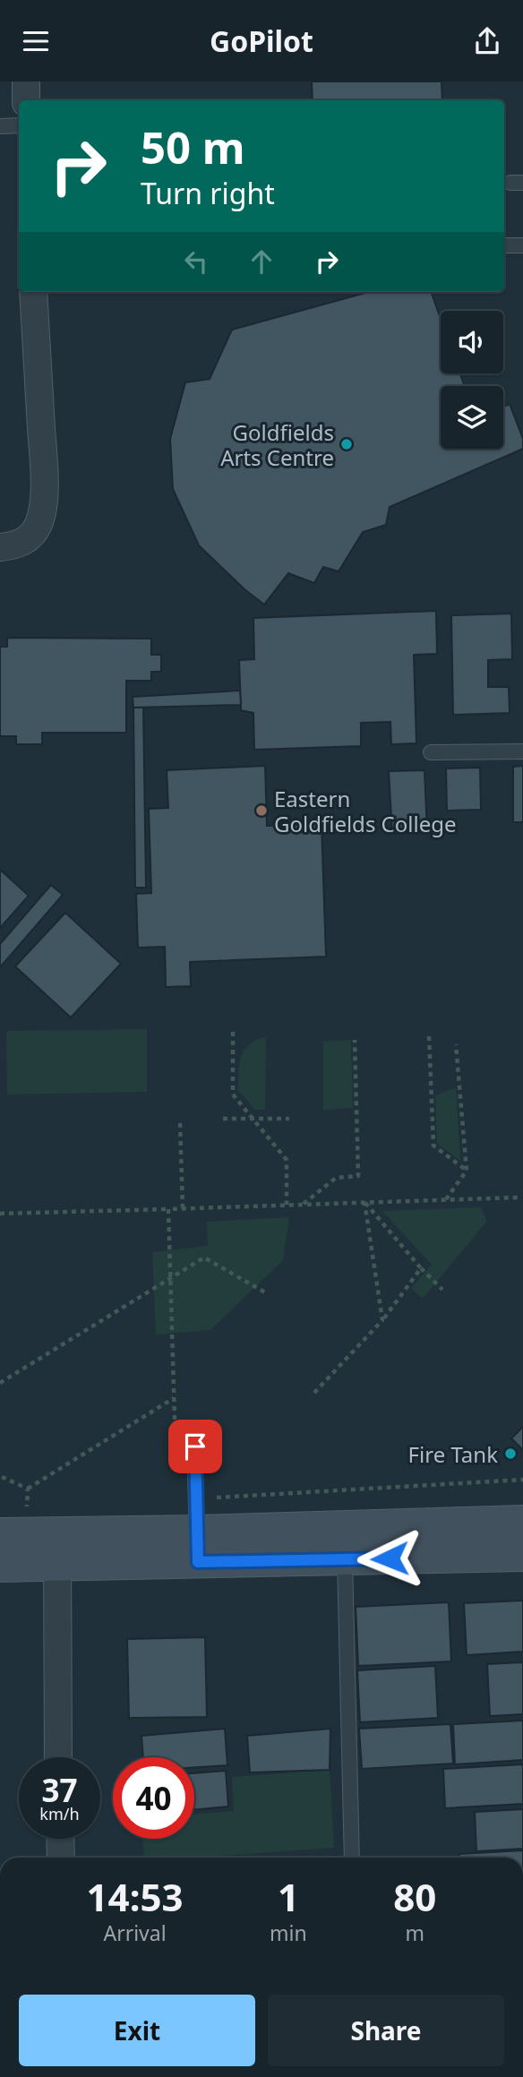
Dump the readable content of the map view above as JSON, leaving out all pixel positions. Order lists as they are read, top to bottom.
{
  "places": ["Goldfields Arts Centre", "Eastern Goldfields College", "Fire Tank"],
  "page": {
    "header": "GoPilot",
    "turn": ["50 m", "Turn right"],
    "speed": "37 km/h",
    "limit": "40",
    "eta": [
      "14:53",
      "Arrival",
      "1",
      "min",
      "80",
      "m"
    ],
    "buttons": ["Exit", "Share"]
  }
}
